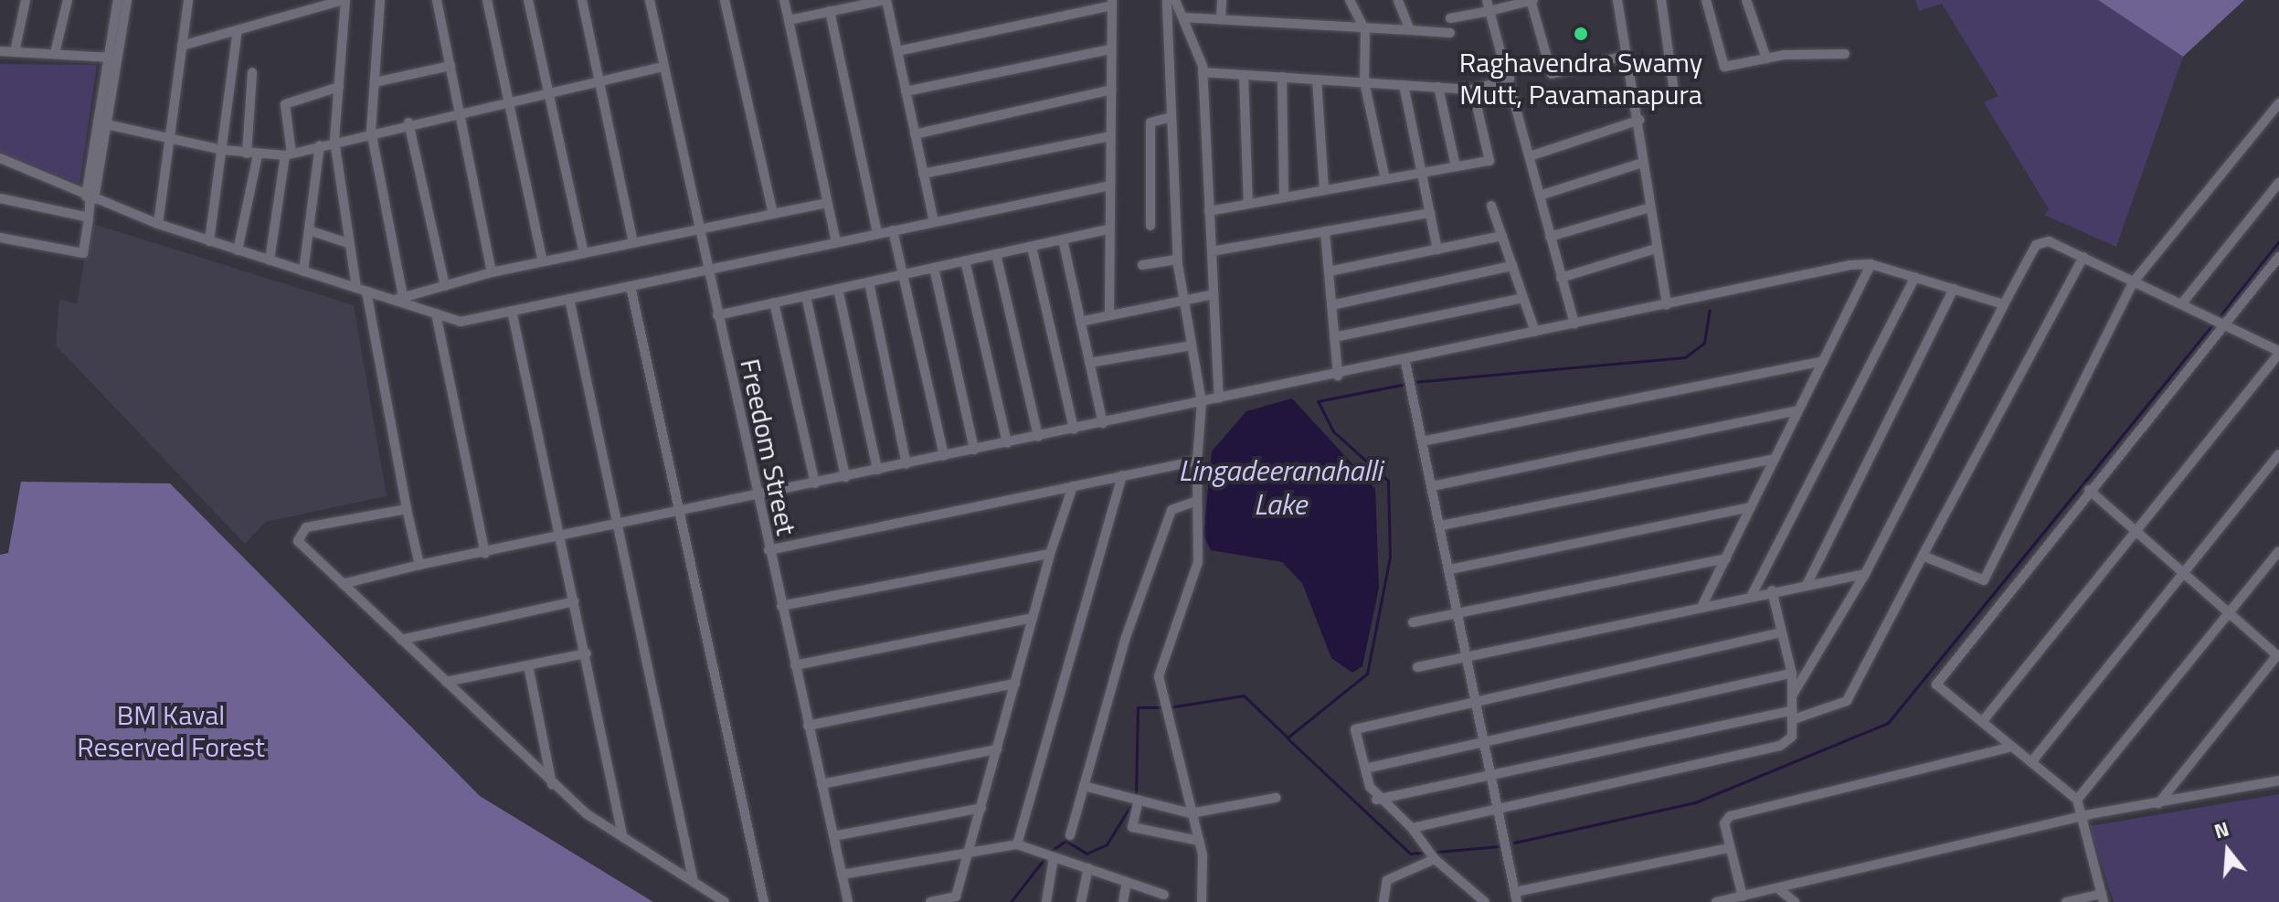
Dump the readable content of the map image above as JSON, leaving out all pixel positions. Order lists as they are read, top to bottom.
{
  "streets": {
    "street": ["Freedom Street"]
  },
  "water": ["Lingadeeranahalli Lake"],
  "parks": ["BM Kaval Reserved Forest"],
  "places": ["Raghavendra Swamy Mutt, Pavamanapura"],
  "north": "top"
}
